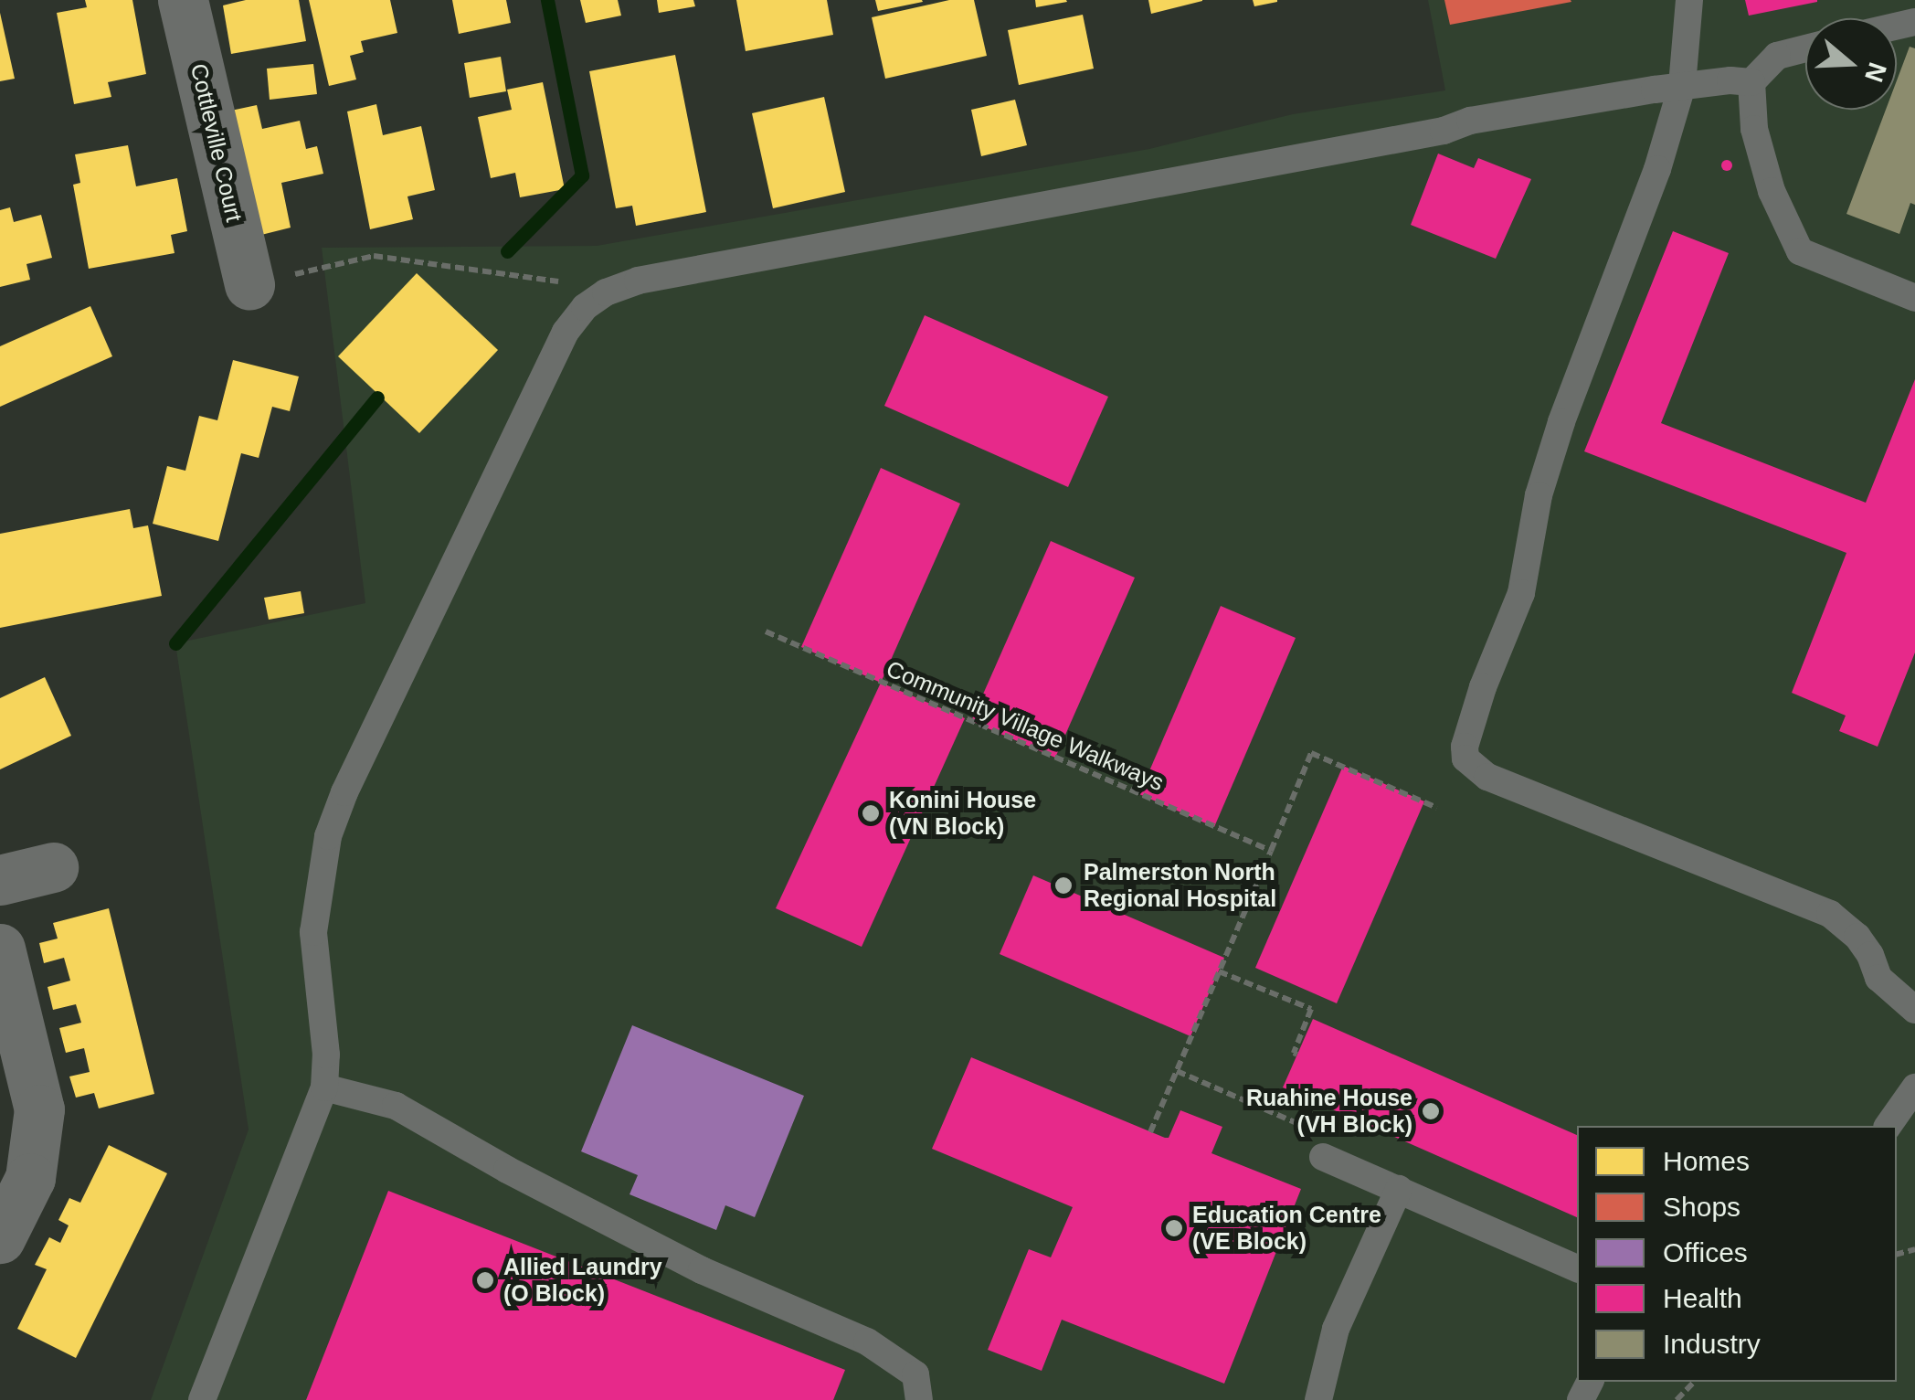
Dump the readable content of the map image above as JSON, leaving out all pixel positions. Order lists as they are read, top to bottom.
{
  "streets": {
    "street": ["Cottleville Court"],
    "path": ["Community Village Walkways"]
  },
  "places": [
    "Konini House (VN Block)",
    "Palmerston North Regional Hospital",
    "Ruahine House (VH Block)",
    "Education Centre (VE Block)",
    "Allied Laundry (O Block)"
  ],
  "legend": [
    "Homes",
    "Shops",
    "Offices",
    "Health",
    "Industry"
  ],
  "north": "right"
}
